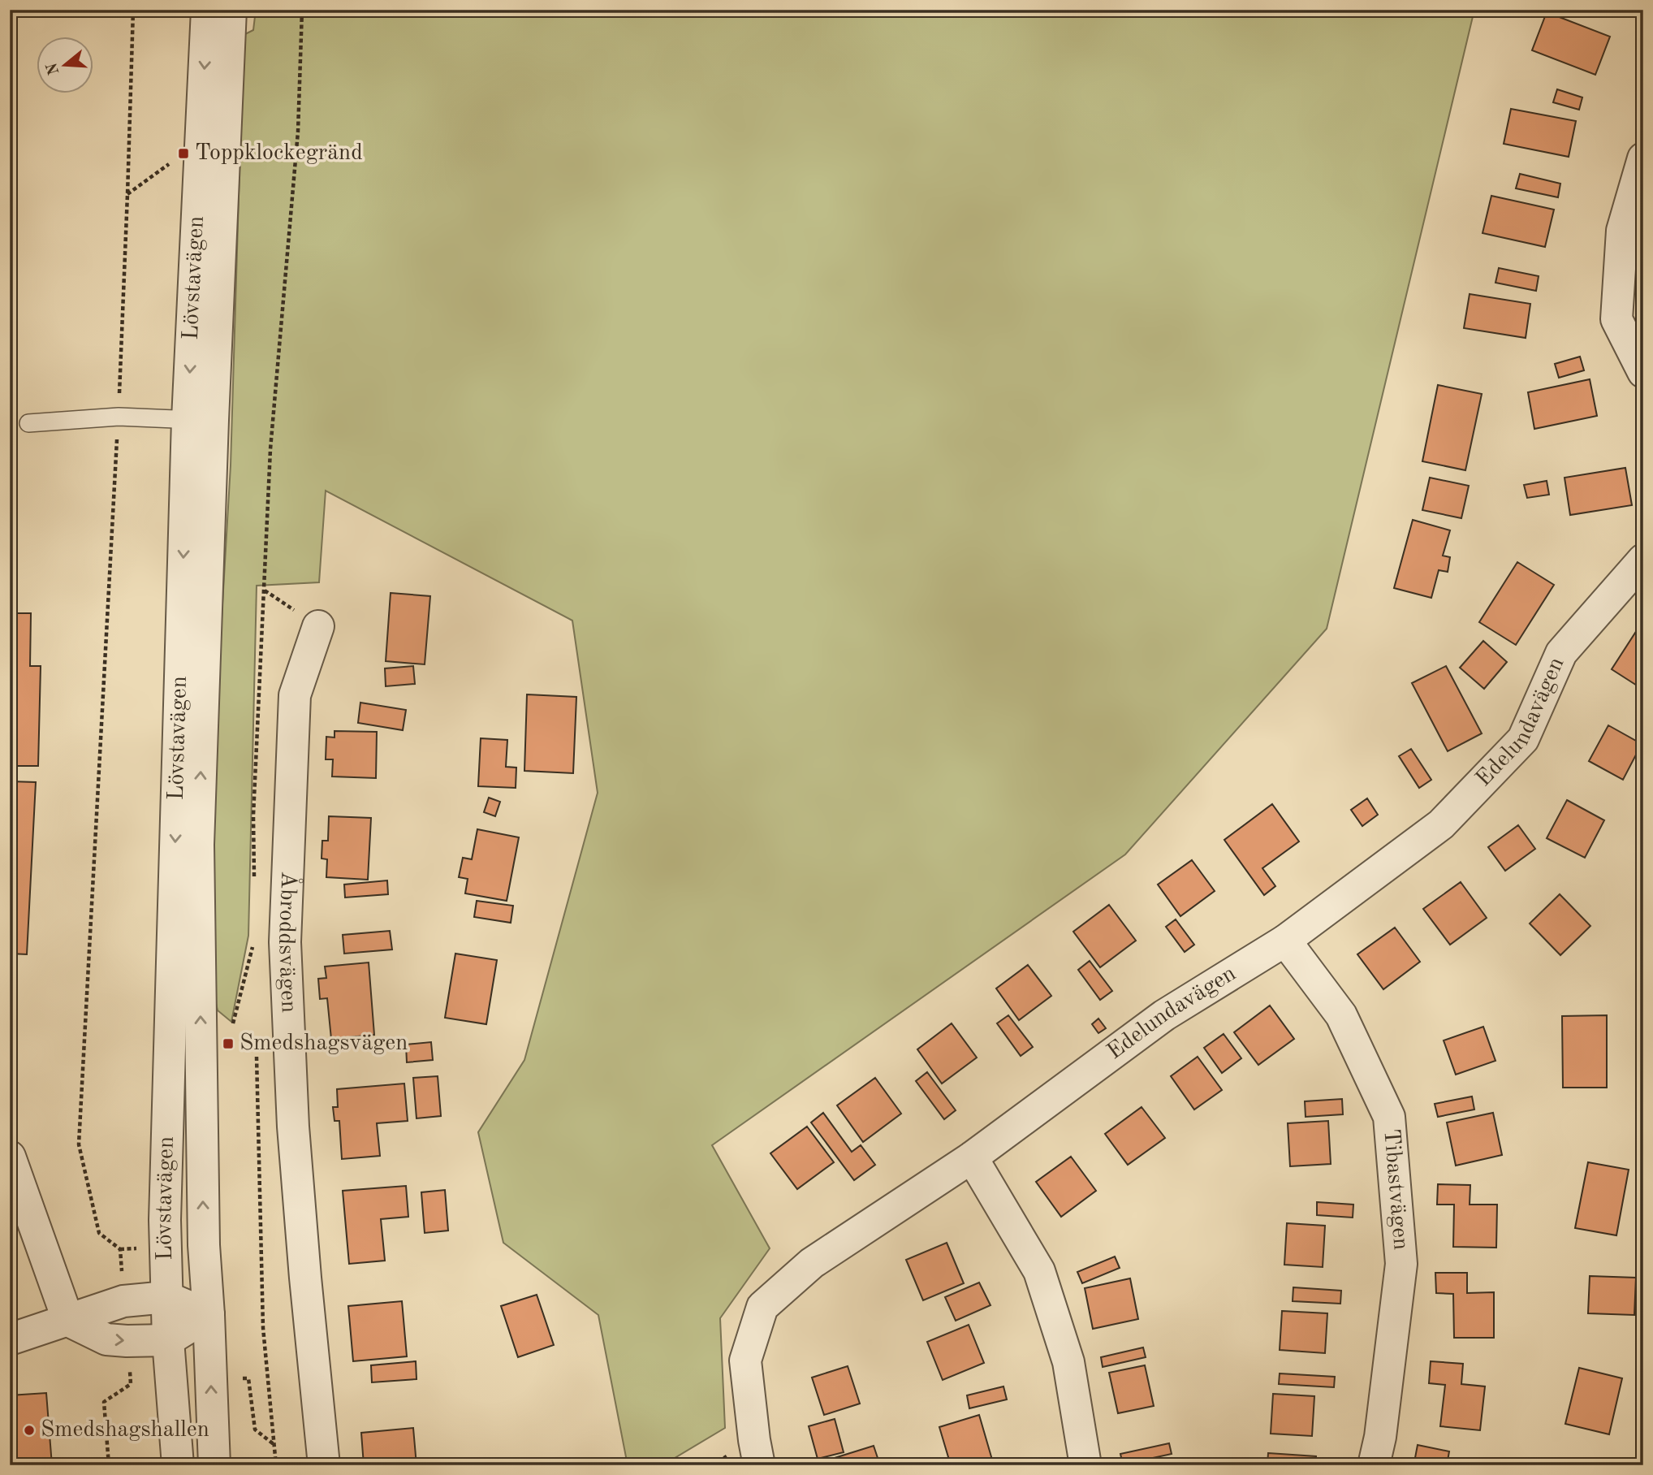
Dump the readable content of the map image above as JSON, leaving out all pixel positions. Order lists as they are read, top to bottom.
{
  "streets": {
    "street": [
      "Lövstavägen",
      "Edelundavägen",
      "Åbroddsvägen",
      "Tibastvägen"
    ]
  },
  "crossings": [
    ["Edelundavägen", "Tibastvägen"]
  ],
  "places": {
    "transit": ["Toppklockegränd", "Smedshagsvägen"],
    "other": ["Smedshagshallen"]
  },
  "north": "left"
}
